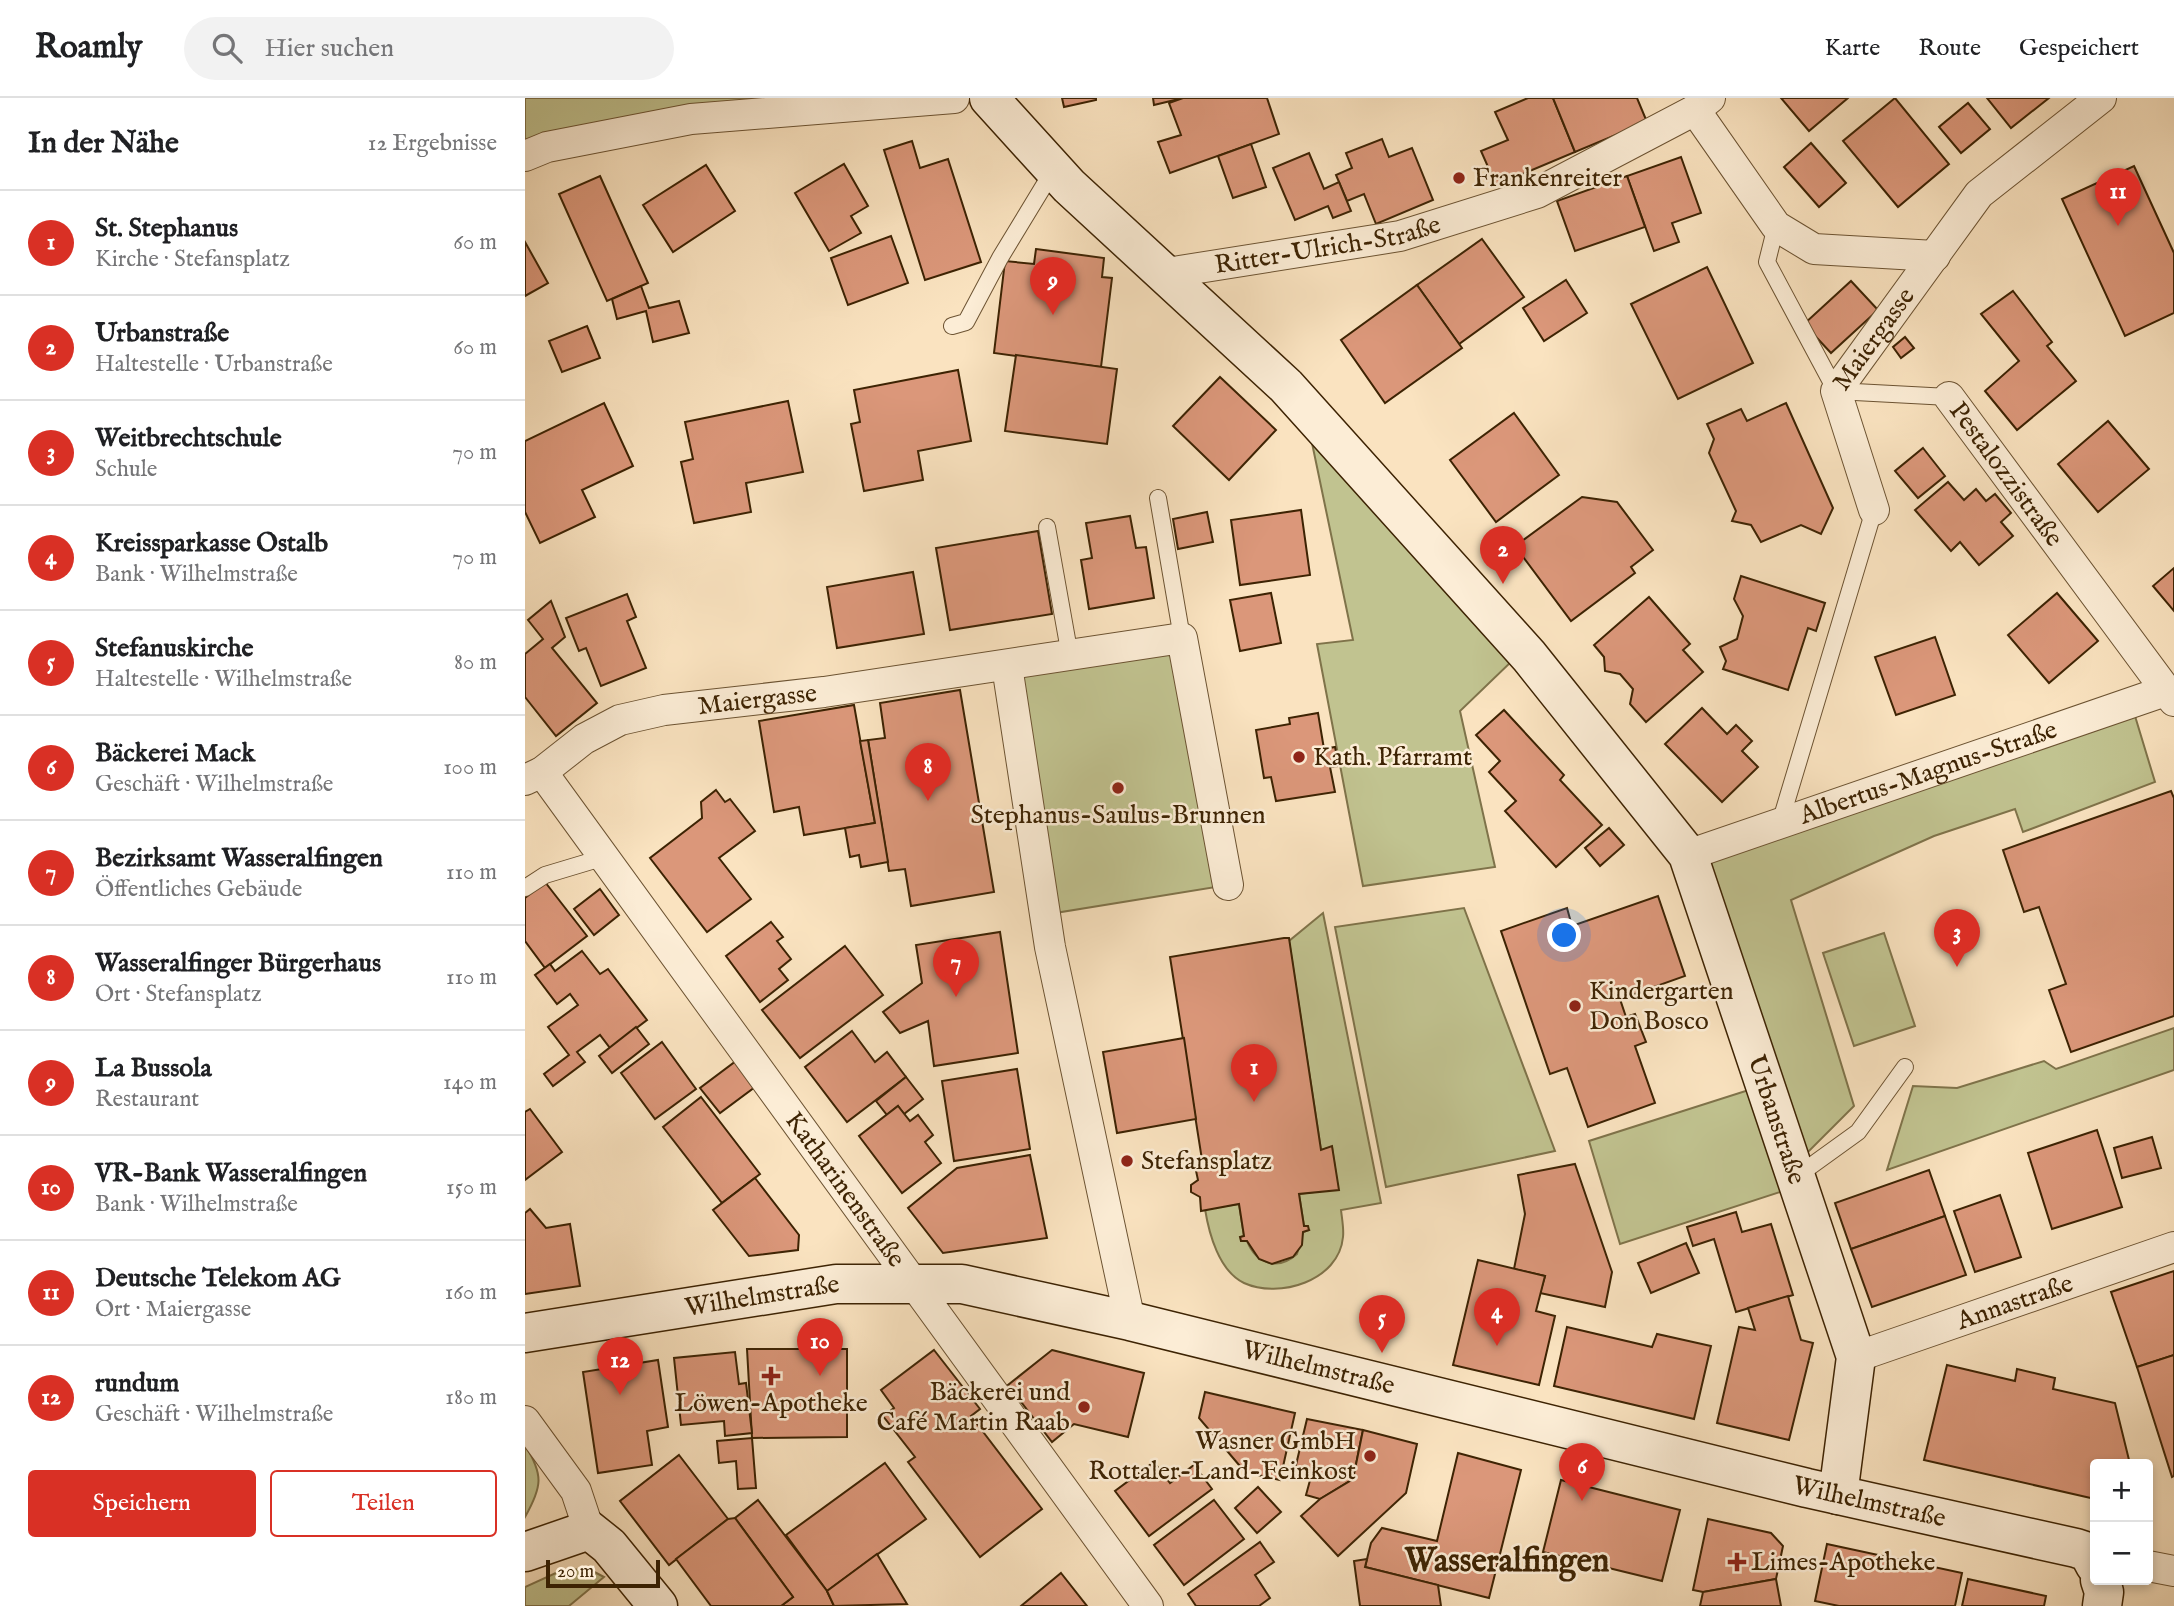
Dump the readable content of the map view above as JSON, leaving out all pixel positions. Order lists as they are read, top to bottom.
{
  "streets": {
    "street": [
      "Ritter-Ulrich-Straße",
      "Maiergasse",
      "Pestalozzistraße",
      "Albertus-Magnus-Straße",
      "Urbanstraße",
      "Katharinenstraße",
      "Wilhelmstraße",
      "Annastraße"
    ]
  },
  "crossings": [
    ["Ritter-Ulrich-Straße", "Urbanstraße"],
    ["Maiergasse", "Pestalozzistraße"],
    ["Maiergasse", "Katharinenstraße"],
    ["Pestalozzistraße", "Albertus-Magnus-Straße"],
    ["Albertus-Magnus-Straße", "Urbanstraße"],
    ["Urbanstraße", "Wilhelmstraße"],
    ["Urbanstraße", "Annastraße"],
    ["Katharinenstraße", "Wilhelmstraße"]
  ],
  "districts": ["Wasseralfingen"],
  "places": {
    "other": [
      "Frankenreiter",
      "Kath. Pfarramt",
      "Stephanus-Saulus-Brunnen",
      "Kindergarten Don Bosco",
      "Stefansplatz",
      "Bäckerei und Café Martin Raab",
      "Wasner GmbH Rottaler-Land-Feinkost"
    ],
    "health": ["Löwen-Apotheke", "Limes-Apotheke"]
  },
  "scale_bar": "20 m",
  "page": {
    "header": "Roamly",
    "search": "Hier suchen",
    "nav": ["Karte", "Route", "Gespeichert"],
    "heading": ["In der Nähe", "12 Ergebnisse"],
    "pins": [
      "11",
      "9",
      "2",
      "8",
      "3",
      "7",
      "1",
      "4",
      "5",
      "10",
      "12",
      "6"
    ],
    "list": [
      {
        "mark": "1",
        "name": "St. Stephanus",
        "note": "Kirche · Stefansplatz",
        "value": "60 m"
      },
      {
        "mark": "2",
        "name": "Urbanstraße",
        "note": "Haltestelle · Urbanstraße",
        "value": "60 m"
      },
      {
        "mark": "3",
        "name": "Weitbrechtschule",
        "note": "Schule",
        "value": "70 m"
      },
      {
        "mark": "4",
        "name": "Kreissparkasse Ostalb",
        "note": "Bank · Wilhelmstraße",
        "value": "70 m"
      },
      {
        "mark": "5",
        "name": "Stefanuskirche",
        "note": "Haltestelle · Wilhelmstraße",
        "value": "80 m"
      },
      {
        "mark": "6",
        "name": "Bäckerei Mack",
        "note": "Geschäft · Wilhelmstraße",
        "value": "100 m"
      },
      {
        "mark": "7",
        "name": "Bezirksamt Wasseralfingen",
        "note": "Öffentliches Gebäude",
        "value": "110 m"
      },
      {
        "mark": "8",
        "name": "Wasseralfinger Bürgerhaus",
        "note": "Ort · Stefansplatz",
        "value": "110 m"
      },
      {
        "mark": "9",
        "name": "La Bussola",
        "note": "Restaurant",
        "value": "140 m"
      },
      {
        "mark": "10",
        "name": "VR-Bank Wasseralfingen",
        "note": "Bank · Wilhelmstraße",
        "value": "150 m"
      },
      {
        "mark": "11",
        "name": "Deutsche Telekom AG",
        "note": "Ort · Maiergasse",
        "value": "160 m"
      },
      {
        "mark": "12",
        "name": "rundum",
        "note": "Geschäft · Wilhelmstraße",
        "value": "180 m"
      }
    ],
    "buttons": ["Speichern", "Teilen"],
    "map_buttons": ["+", "−"],
    "scale": "20 m"
  }
}
